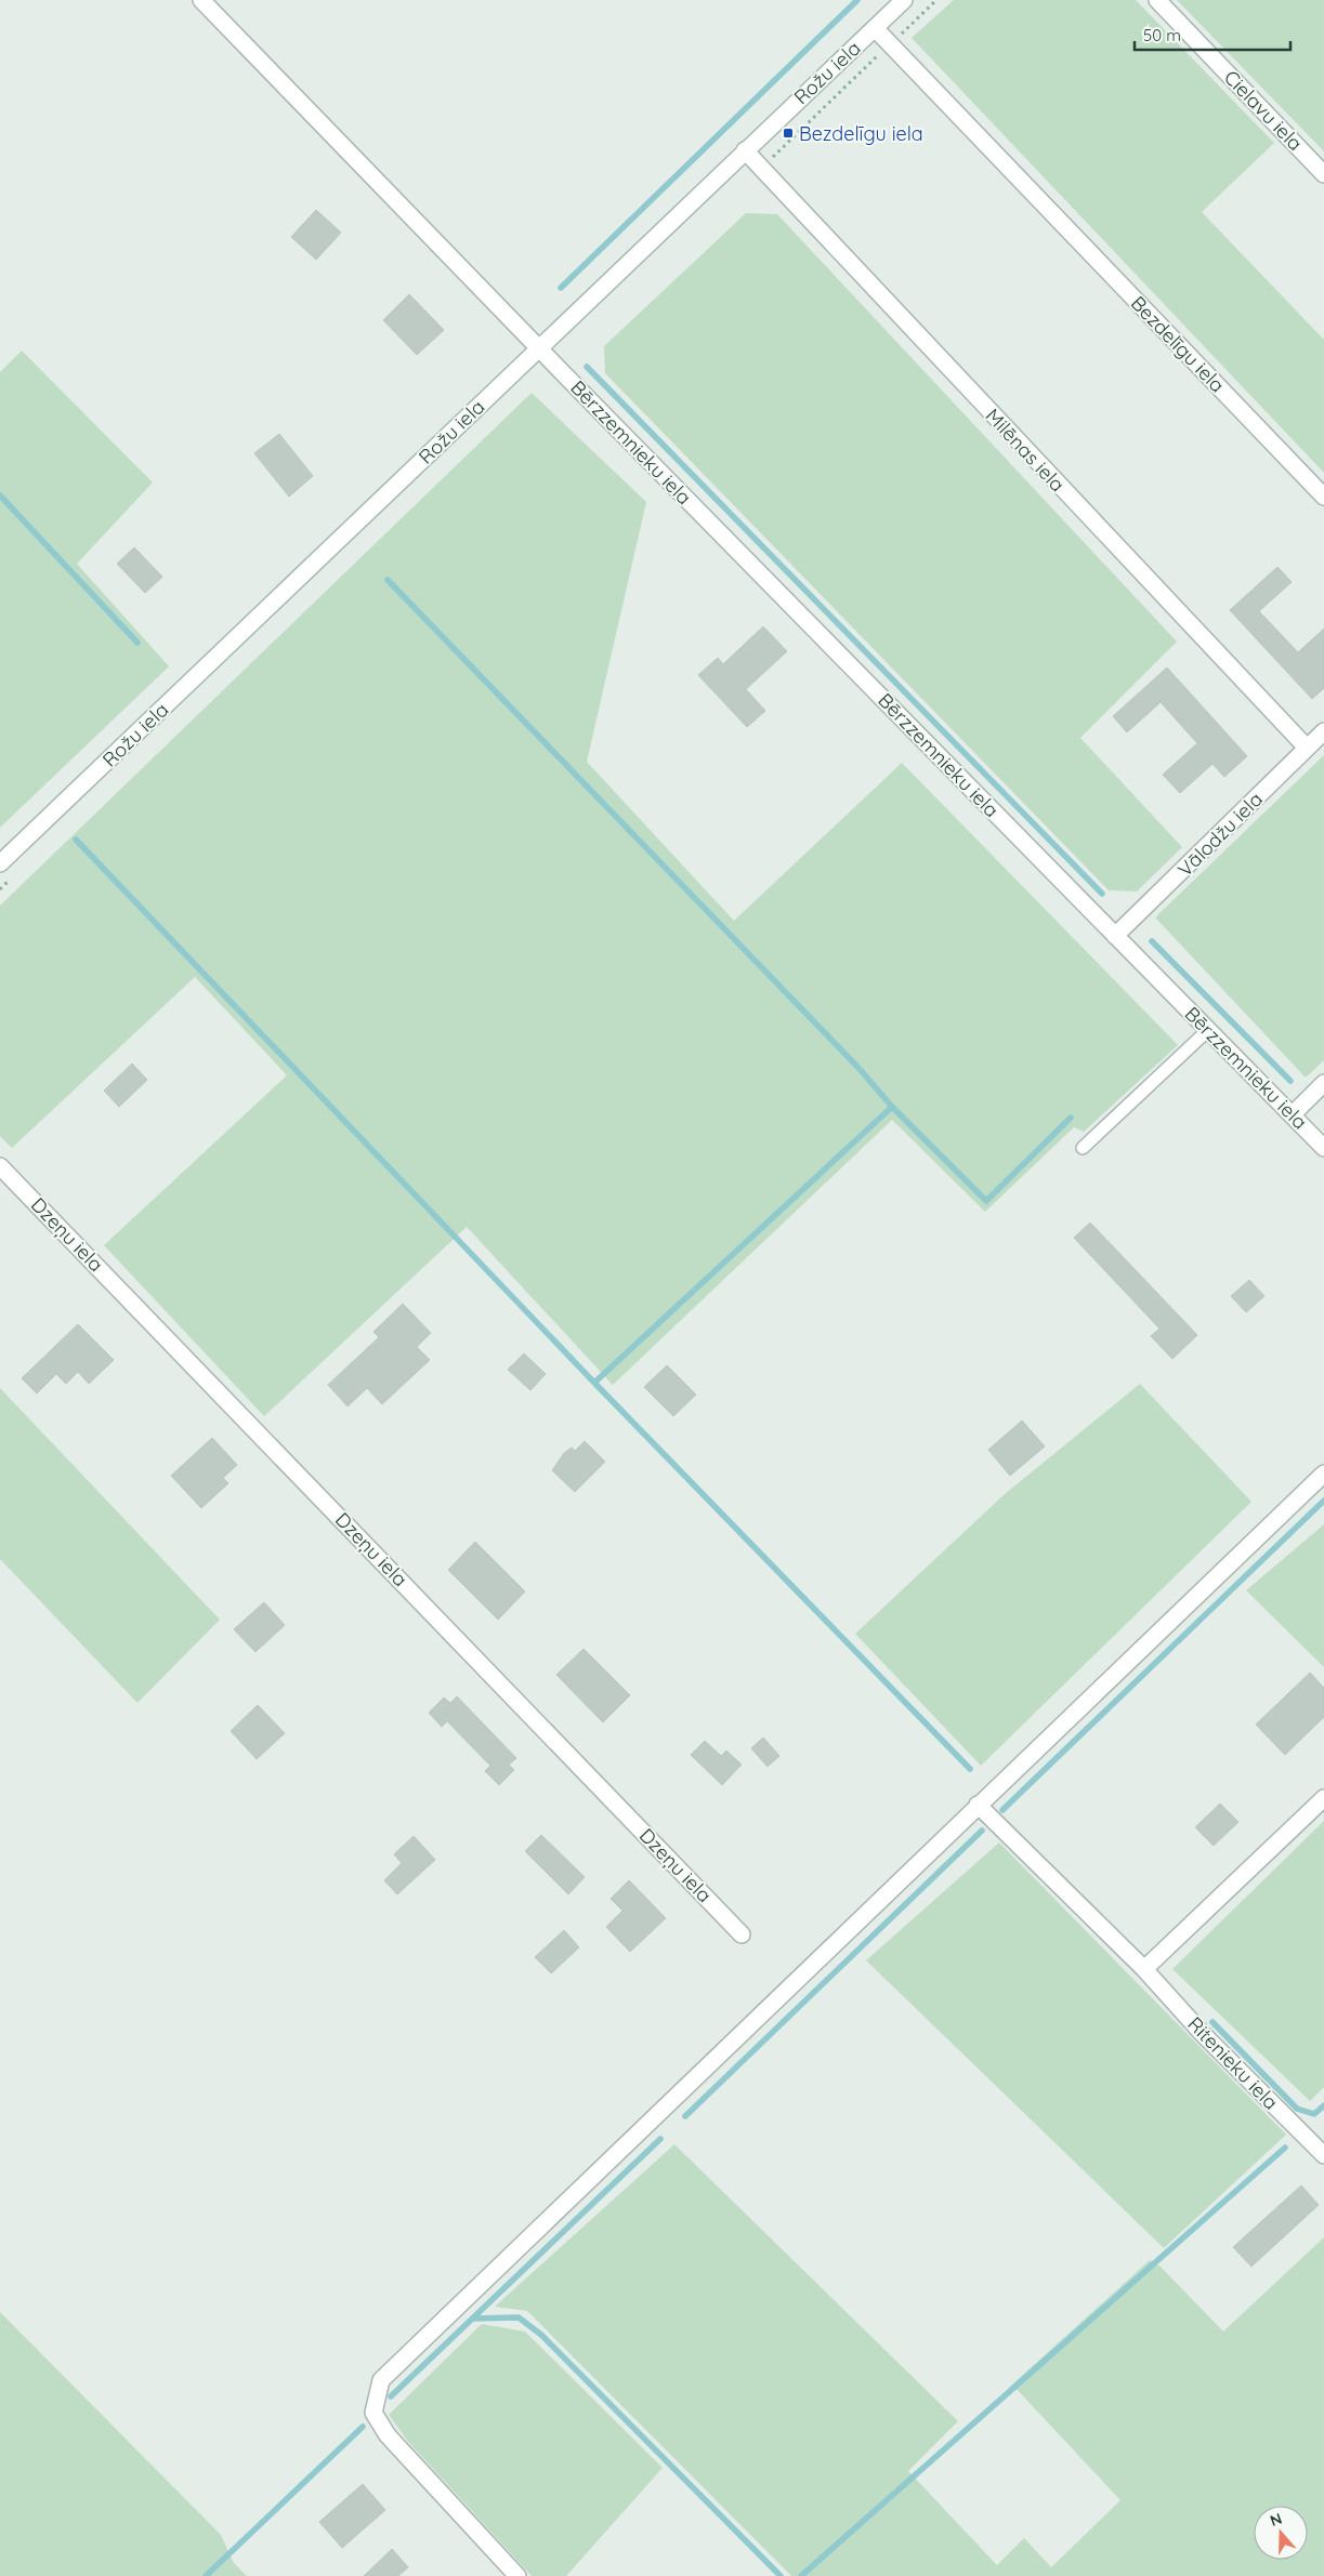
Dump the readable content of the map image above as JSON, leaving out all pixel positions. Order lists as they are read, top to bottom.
{
  "streets": {
    "street": [
      "Rožu iela",
      "Cielavu iela",
      "Bezdelīgu iela",
      "Bērzzemnieku iela",
      "Milēnas iela",
      "Vālodžu iela",
      "Dzeņu iela",
      "Ritenieku iela"
    ]
  },
  "crossings": [
    ["Rožu iela", "Bezdelīgu iela"],
    ["Rožu iela", "Bērzzemnieku iela"],
    ["Rožu iela", "Milēnas iela"],
    ["Bērzzemnieku iela", "Vālodžu iela"],
    ["Milēnas iela", "Vālodžu iela"]
  ],
  "places": {
    "transit": ["Bezdelīgu iela"]
  },
  "scale_bar": "50 m",
  "north": "top"
}
